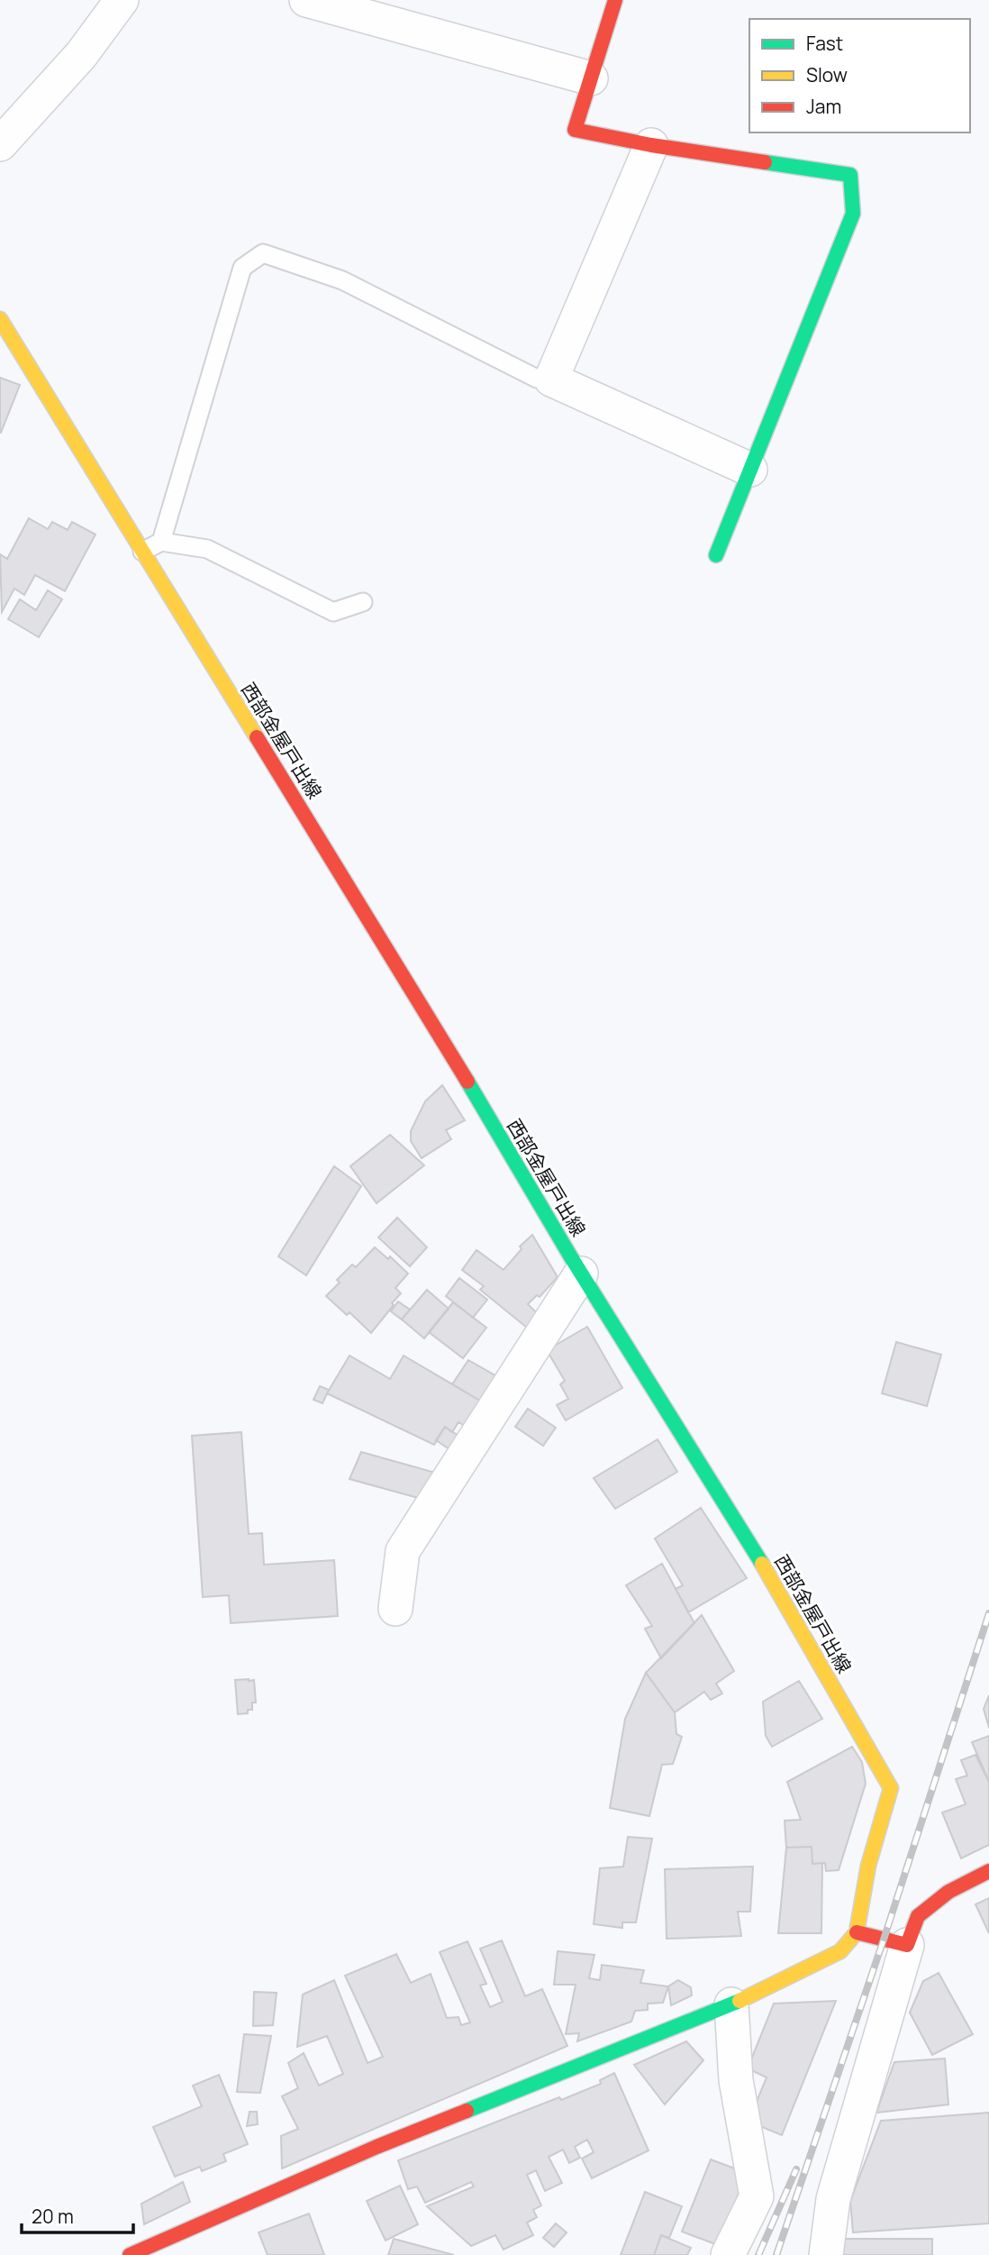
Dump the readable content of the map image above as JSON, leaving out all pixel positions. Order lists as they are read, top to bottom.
{
  "streets": {
    "main road": ["西部金屋戸出線"]
  },
  "legend": ["Fast", "Slow", "Jam"],
  "scale_bar": "20 m"
}
